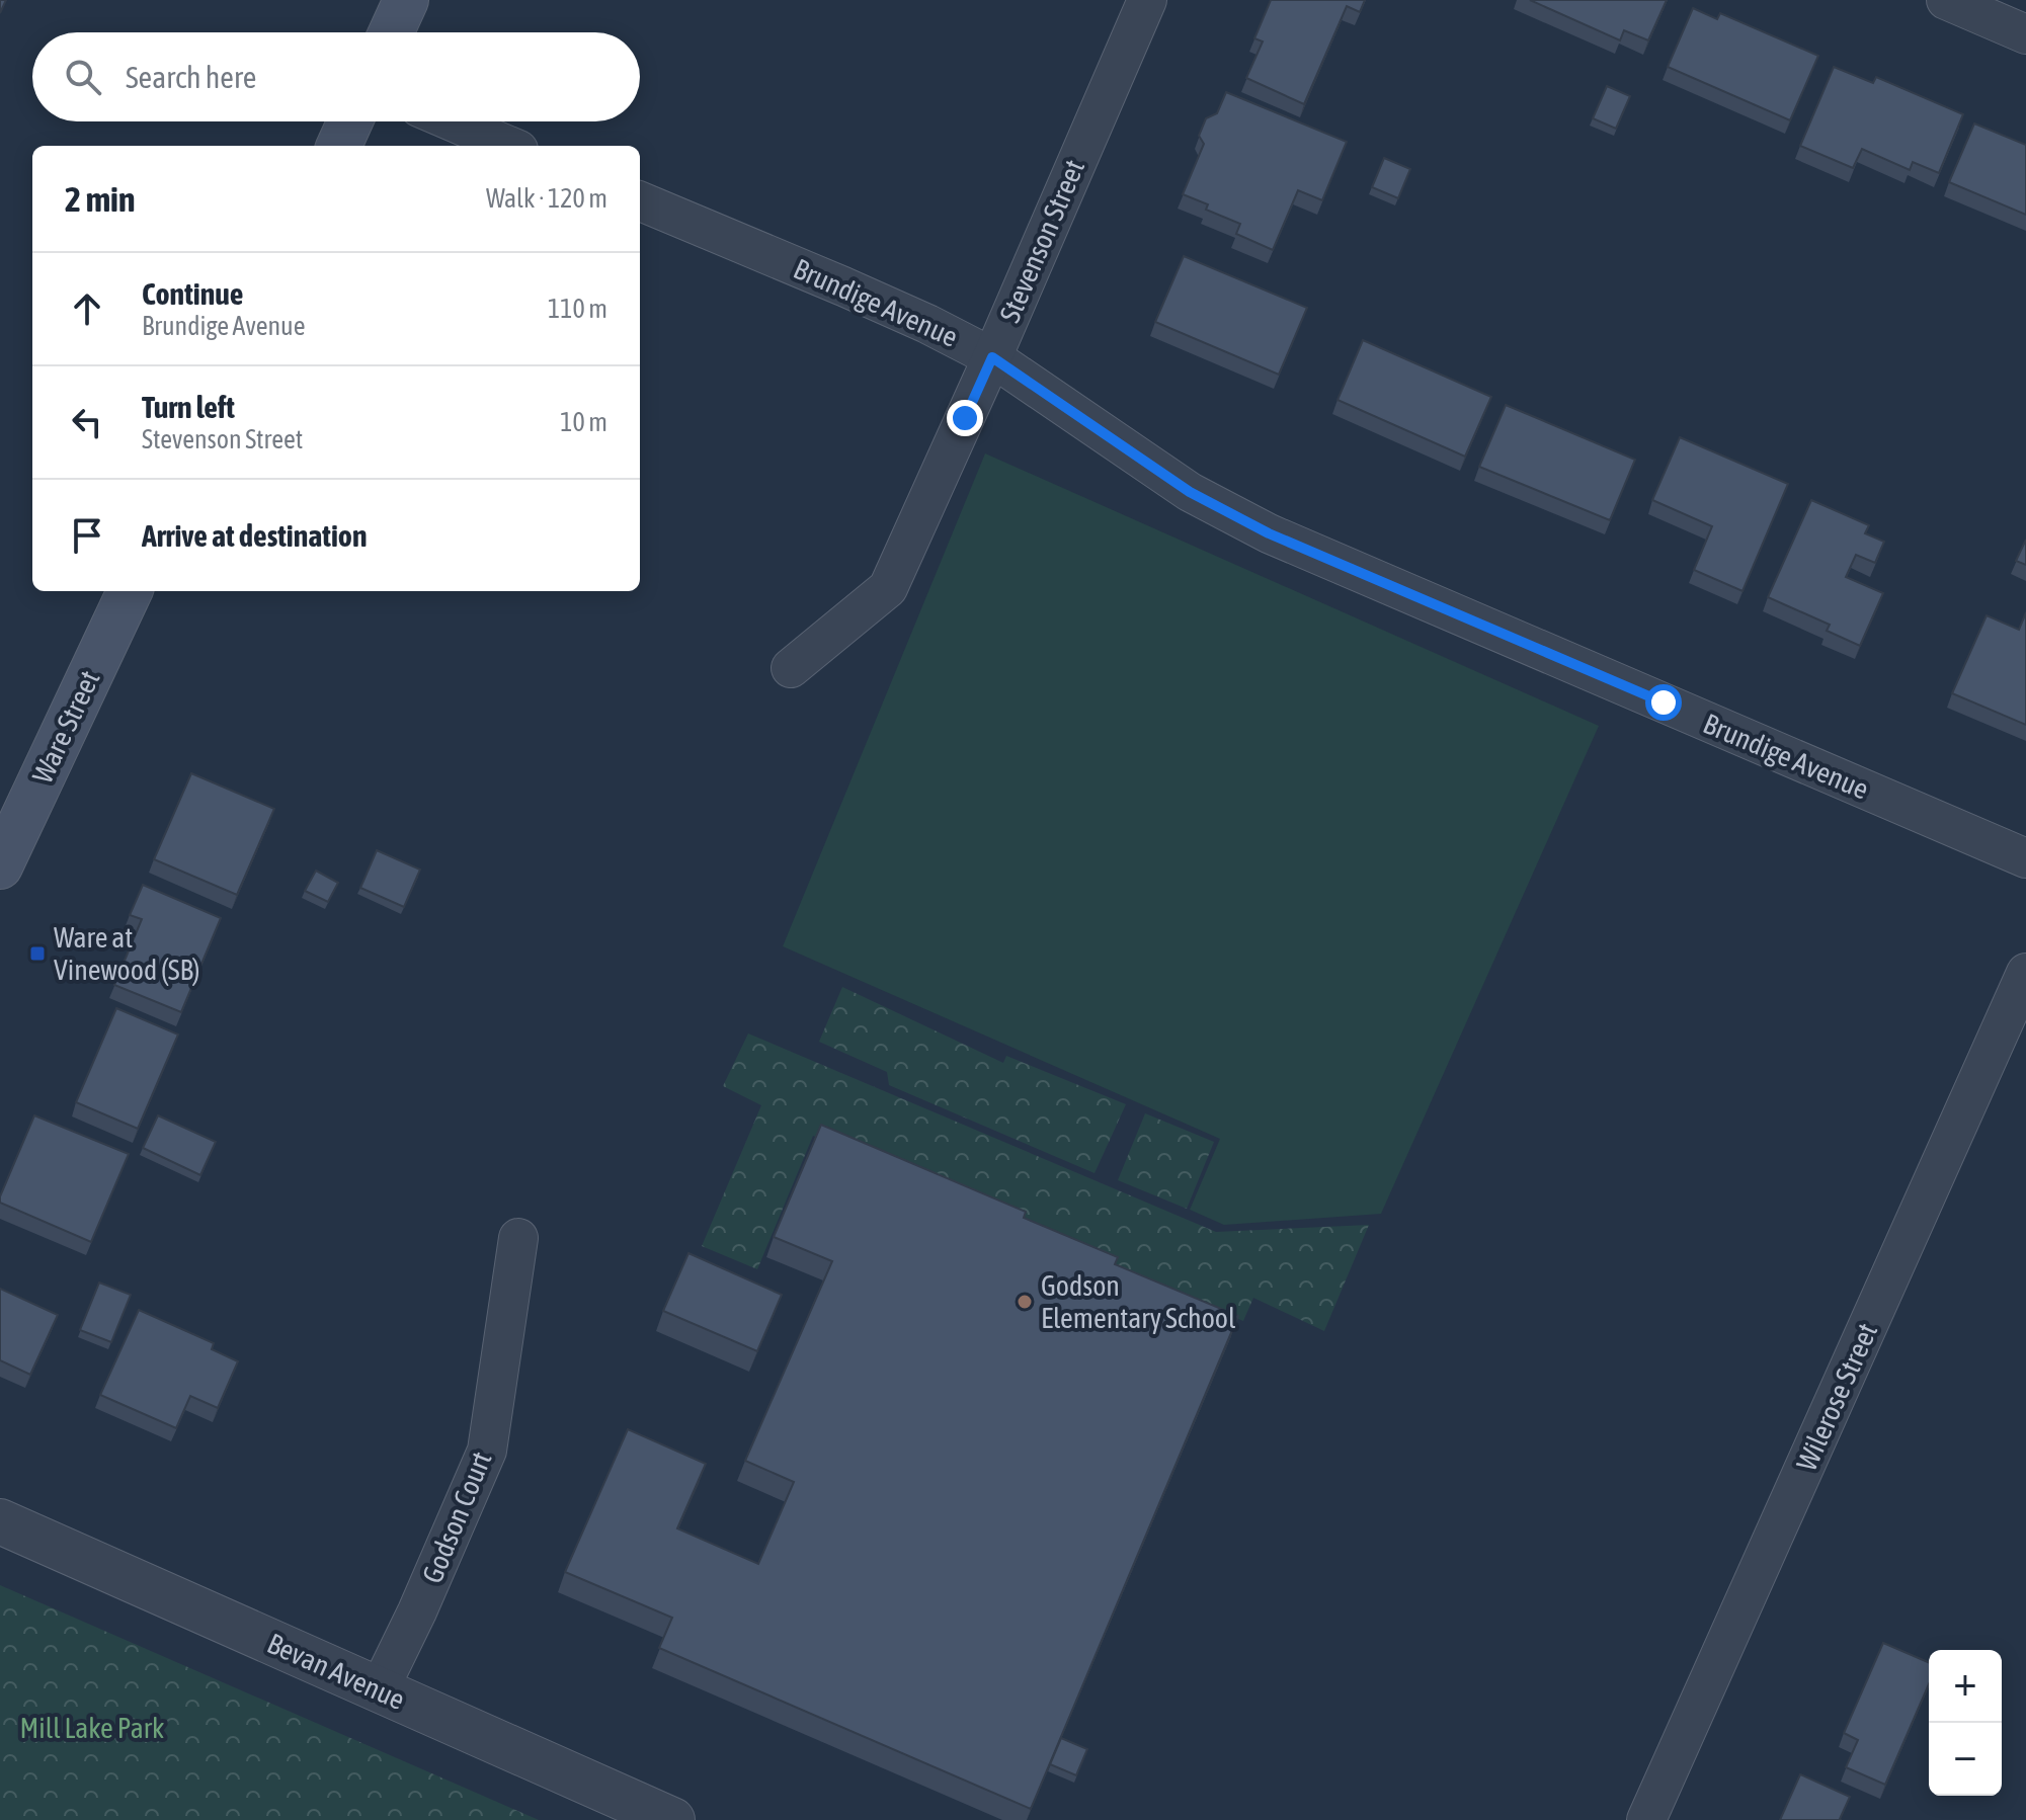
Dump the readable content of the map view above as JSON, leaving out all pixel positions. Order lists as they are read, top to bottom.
{
  "streets": {
    "main road": ["Ware Street"],
    "street": [
      "Stevenson Street",
      "Brundige Avenue",
      "Wilerose Street",
      "Godson Court",
      "Bevan Avenue"
    ]
  },
  "crossings": [
    ["Stevenson Street", "Brundige Avenue"],
    ["Godson Court", "Bevan Avenue"]
  ],
  "parks": ["Mill Lake Park"],
  "places": {
    "transit": ["Ware at Vinewood (SB)"],
    "other": ["Godson Elementary School"]
  },
  "page": {
    "search": "Search here",
    "heading": ["2 min", "Walk · 120 m"],
    "list": [
      ["Continue", "Brundige Avenue", "110 m"],
      ["Turn left", "Stevenson Street", "10 m"],
      "Arrive at destination"
    ],
    "map_buttons": ["+", "−"]
  }
}
